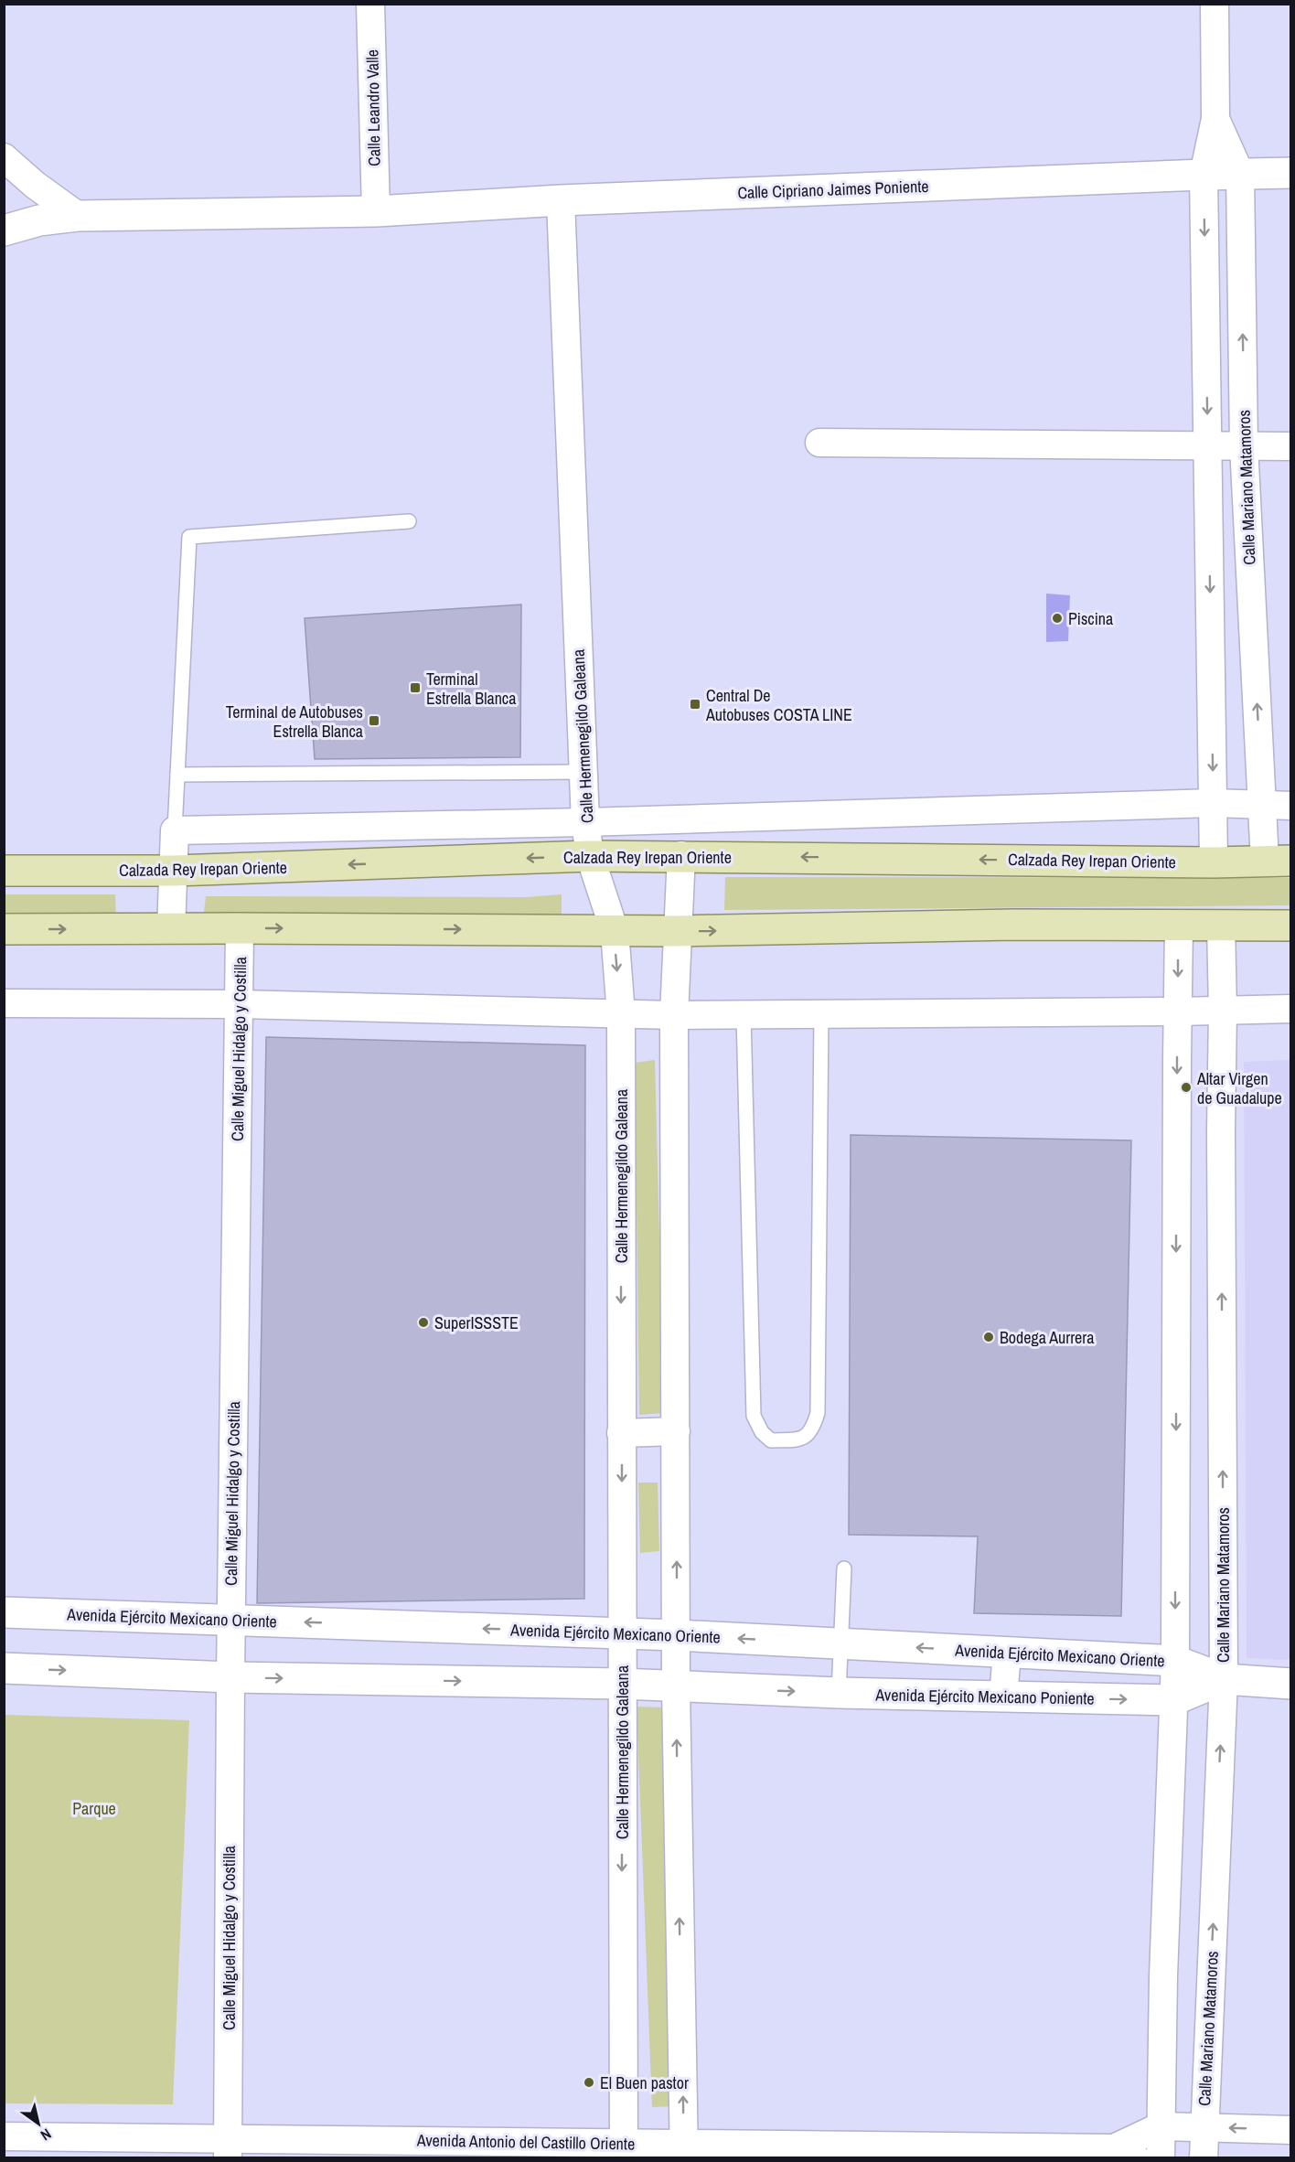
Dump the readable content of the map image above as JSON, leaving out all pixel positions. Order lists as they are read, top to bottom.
{
  "streets": {
    "main road": ["Calzada Rey Irepan Oriente"],
    "street": [
      "Calle Leandro Valle",
      "Calle Cipriano Jaimes Poniente",
      "Calle Mariano Matamoros",
      "Calle Hermenegildo Galeana",
      "Calle Miguel Hidalgo y Costilla",
      "Avenida Ejército Mexicano Oriente",
      "Avenida Ejército Mexicano Poniente",
      "Avenida Antonio del Castillo Oriente"
    ]
  },
  "crossings": [
    ["Calle Leandro Valle", "Calle Cipriano Jaimes Poniente"],
    ["Calle Cipriano Jaimes Poniente", "Calle Mariano Matamoros"],
    ["Calle Cipriano Jaimes Poniente", "Calle Hermenegildo Galeana"],
    ["Calle Mariano Matamoros", "Calzada Rey Irepan Oriente"],
    ["Calle Mariano Matamoros", "Avenida Ejército Mexicano Oriente"],
    ["Calle Mariano Matamoros", "Avenida Ejército Mexicano Poniente"],
    ["Calle Mariano Matamoros", "Avenida Antonio del Castillo Oriente"],
    ["Calle Hermenegildo Galeana", "Calzada Rey Irepan Oriente"],
    ["Calle Hermenegildo Galeana", "Avenida Ejército Mexicano Oriente"],
    ["Calle Hermenegildo Galeana", "Avenida Antonio del Castillo Oriente"],
    ["Calle Miguel Hidalgo y Costilla", "Avenida Ejército Mexicano Oriente"],
    ["Calle Miguel Hidalgo y Costilla", "Avenida Antonio del Castillo Oriente"],
    ["Avenida Ejército Mexicano Oriente", "Avenida Ejército Mexicano Poniente"]
  ],
  "one_way": ["Avenida Ejército Mexicano Poniente"],
  "parks": ["Parque"],
  "places": {
    "other": [
      "Piscina",
      "Altar Virgen de Guadalupe",
      "SuperISSSTE",
      "Bodega Aurrera",
      "El Buen pastor"
    ],
    "transit": ["Terminal Estrella Blanca", "Central De Autobuses COSTA LINE", "Terminal de Autobuses Estrella Blanca"]
  },
  "north": "bottom right"
}
